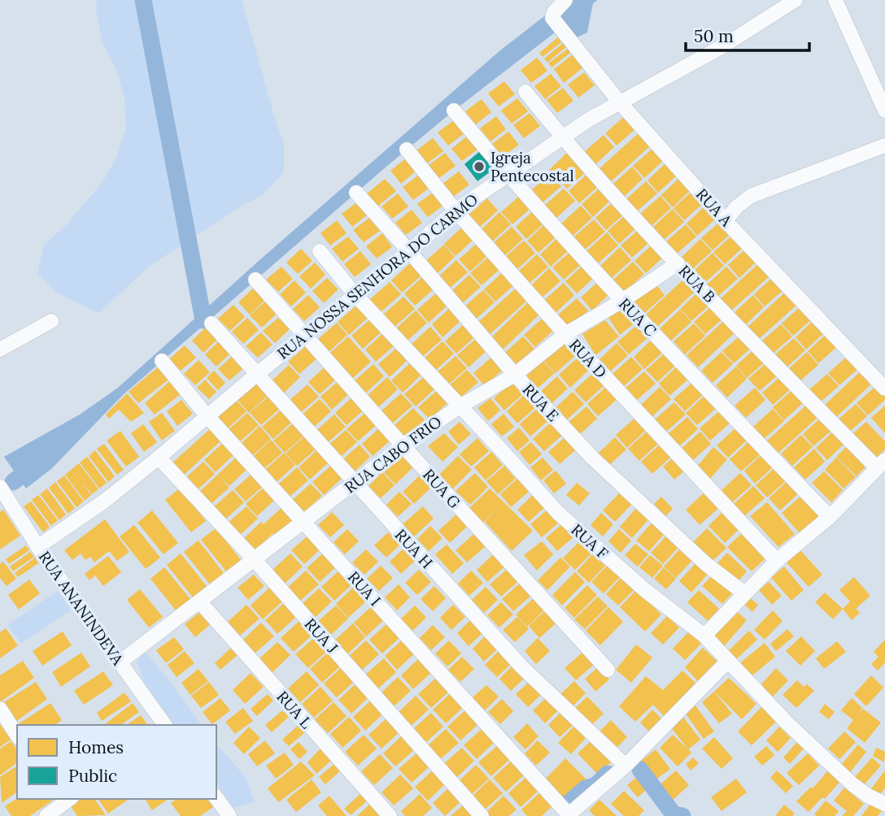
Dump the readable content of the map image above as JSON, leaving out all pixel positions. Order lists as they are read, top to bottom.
{
  "streets": {
    "street": [
      "RUA A",
      "RUA NOSSA SENHORA DO CARMO",
      "RUA B",
      "RUA C",
      "RUA D",
      "RUA E",
      "RUA CABO FRIO",
      "RUA G",
      "RUA F",
      "RUA H",
      "RUA I",
      "RUA ANANINDEVA",
      "RUA J",
      "RUA L"
    ]
  },
  "crossings": [
    ["RUA A", "RUA NOSSA SENHORA DO CARMO"],
    ["RUA NOSSA SENHORA DO CARMO", "RUA B"],
    ["RUA NOSSA SENHORA DO CARMO", "RUA C"],
    ["RUA NOSSA SENHORA DO CARMO", "RUA D"],
    ["RUA NOSSA SENHORA DO CARMO", "RUA E"],
    ["RUA NOSSA SENHORA DO CARMO", "RUA G"],
    ["RUA NOSSA SENHORA DO CARMO", "RUA F"],
    ["RUA NOSSA SENHORA DO CARMO", "RUA H"],
    ["RUA NOSSA SENHORA DO CARMO", "RUA I"],
    ["RUA NOSSA SENHORA DO CARMO", "RUA ANANINDEVA"],
    ["RUA NOSSA SENHORA DO CARMO", "RUA J"],
    ["RUA B", "RUA CABO FRIO"],
    ["RUA C", "RUA CABO FRIO"],
    ["RUA D", "RUA CABO FRIO"],
    ["RUA E", "RUA CABO FRIO"],
    ["RUA CABO FRIO", "RUA G"],
    ["RUA CABO FRIO", "RUA F"],
    ["RUA CABO FRIO", "RUA H"],
    ["RUA CABO FRIO", "RUA I"],
    ["RUA CABO FRIO", "RUA ANANINDEVA"],
    ["RUA CABO FRIO", "RUA J"],
    ["RUA CABO FRIO", "RUA L"]
  ],
  "places": ["Igreja Pentecostal"],
  "legend": ["Homes", "Public"],
  "scale_bar": "50 m"
}
